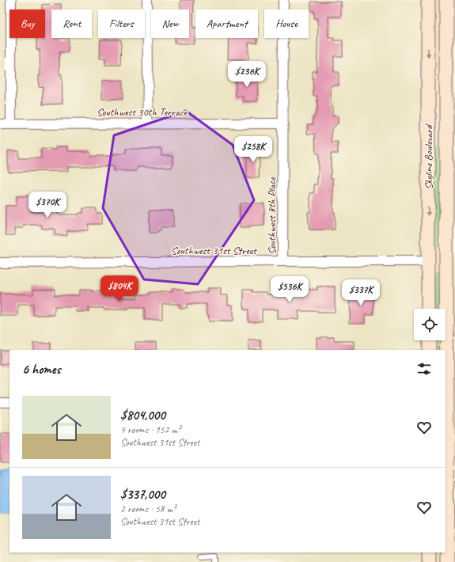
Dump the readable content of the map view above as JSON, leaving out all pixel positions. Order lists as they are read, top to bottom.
{
  "streets": {
    "street": [
      "Southwest 30th Terrace",
      "Skyline Boulevard",
      "Southwest 8th Place",
      "Southwest 31st Street"
    ]
  },
  "crossings": [
    ["Southwest 30th Terrace", "Southwest 8th Place"],
    ["Skyline Boulevard", "Southwest 31st Street"],
    ["Southwest 8th Place", "Southwest 31st Street"]
  ],
  "page": {
    "chip": [
      "Buy",
      "Rent",
      "Filters",
      "New",
      "Apartment",
      "House"
    ],
    "price": [
      "$236K",
      "$258K",
      "$370K",
      "$804K",
      "$536K",
      "$337K"
    ],
    "heading": "6 homes",
    "list": [
      {
        "name": "$804,000",
        "note": "4 rooms · 152 m² · Southwest 31st Street"
      },
      {
        "name": "$337,000",
        "note": "2 rooms · 58 m² · Southwest 31st Street"
      }
    ]
  }
}
